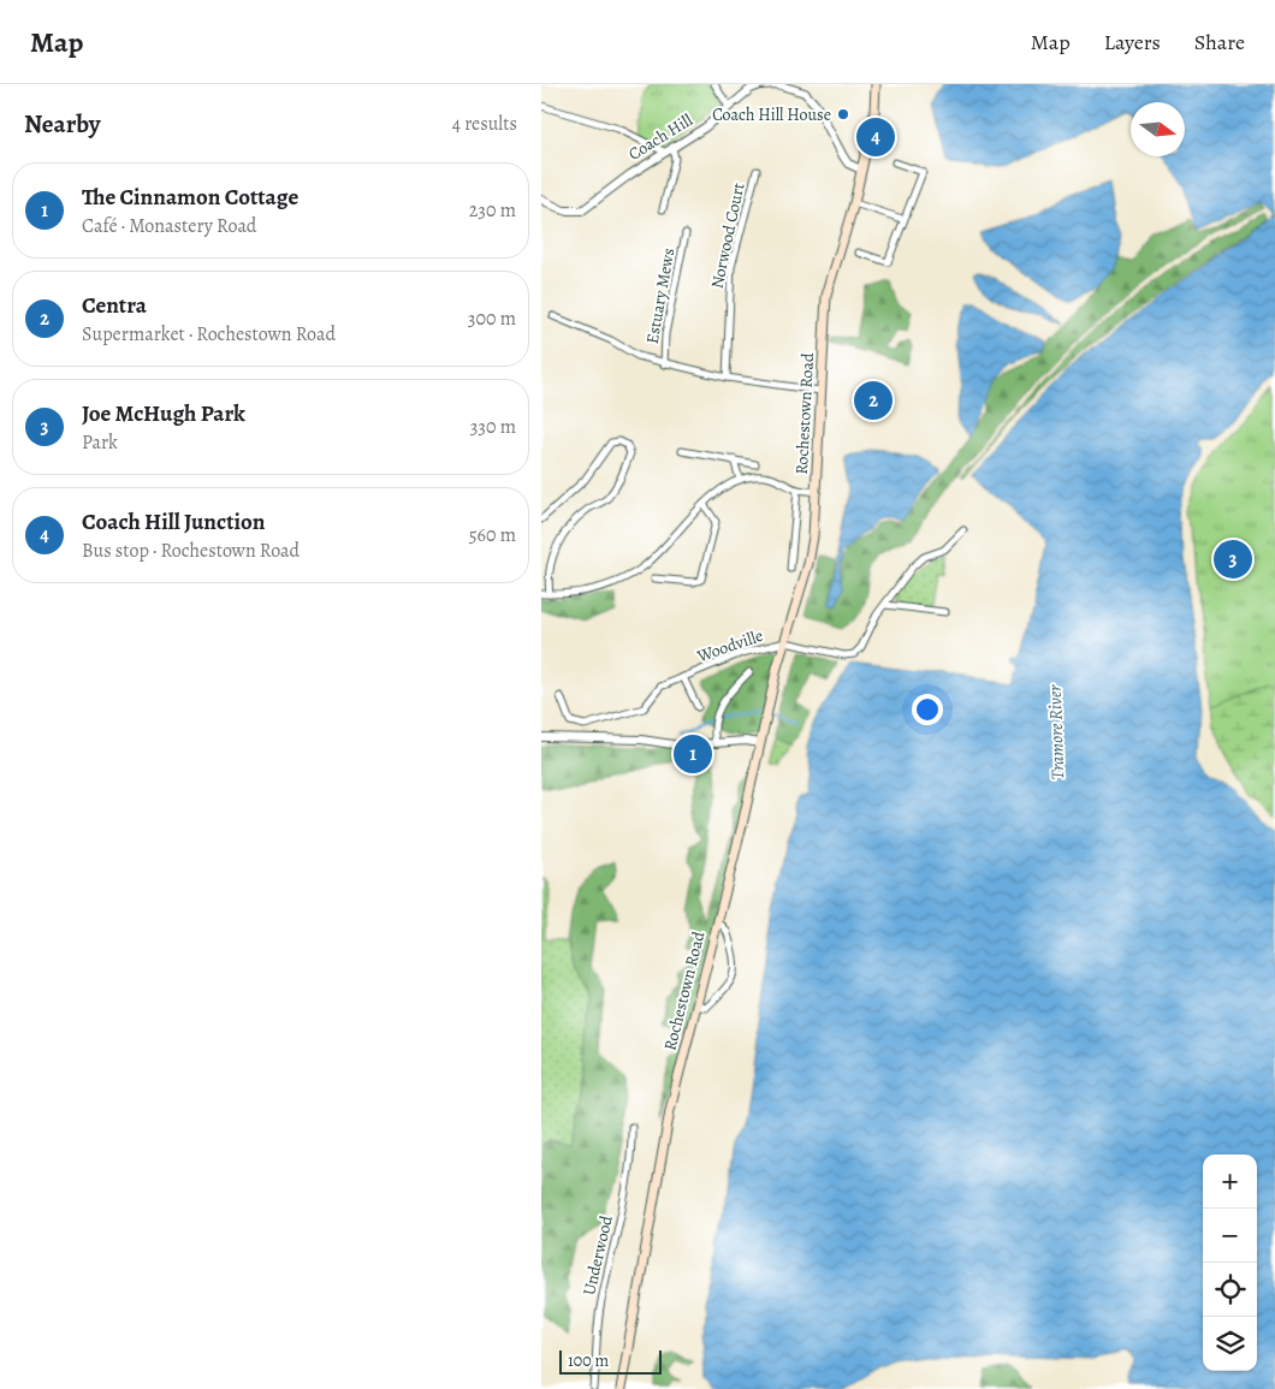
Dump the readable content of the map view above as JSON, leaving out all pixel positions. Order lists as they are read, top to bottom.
{
  "streets": {
    "main road": ["Rochestown Road"],
    "street": [
      "Coach Hill",
      "Norwood Court",
      "Estuary Mews",
      "Woodville",
      "Underwood"
    ]
  },
  "crossings": [
    ["Coach Hill", "Rochestown Road"],
    ["Rochestown Road", "Woodville"]
  ],
  "water": ["Tramore River"],
  "places": ["Coach Hill House"],
  "scale_bar": "100 m",
  "north": "right",
  "page": {
    "header": "Map",
    "nav": ["Map", "Layers", "Share"],
    "heading": ["Nearby", "4 results"],
    "pins": [
      "4",
      "2",
      "3",
      "1"
    ],
    "list": [
      {
        "mark": "1",
        "name": "The Cinnamon Cottage",
        "note": "Café · Monastery Road",
        "value": "230 m"
      },
      {
        "mark": "2",
        "name": "Centra",
        "note": "Supermarket · Rochestown Road",
        "value": "300 m"
      },
      {
        "mark": "3",
        "name": "Joe McHugh Park",
        "note": "Park",
        "value": "330 m"
      },
      {
        "mark": "4",
        "name": "Coach Hill Junction",
        "note": "Bus stop · Rochestown Road",
        "value": "560 m"
      }
    ],
    "map_buttons": ["+", "−"],
    "scale": "100 m"
  }
}
